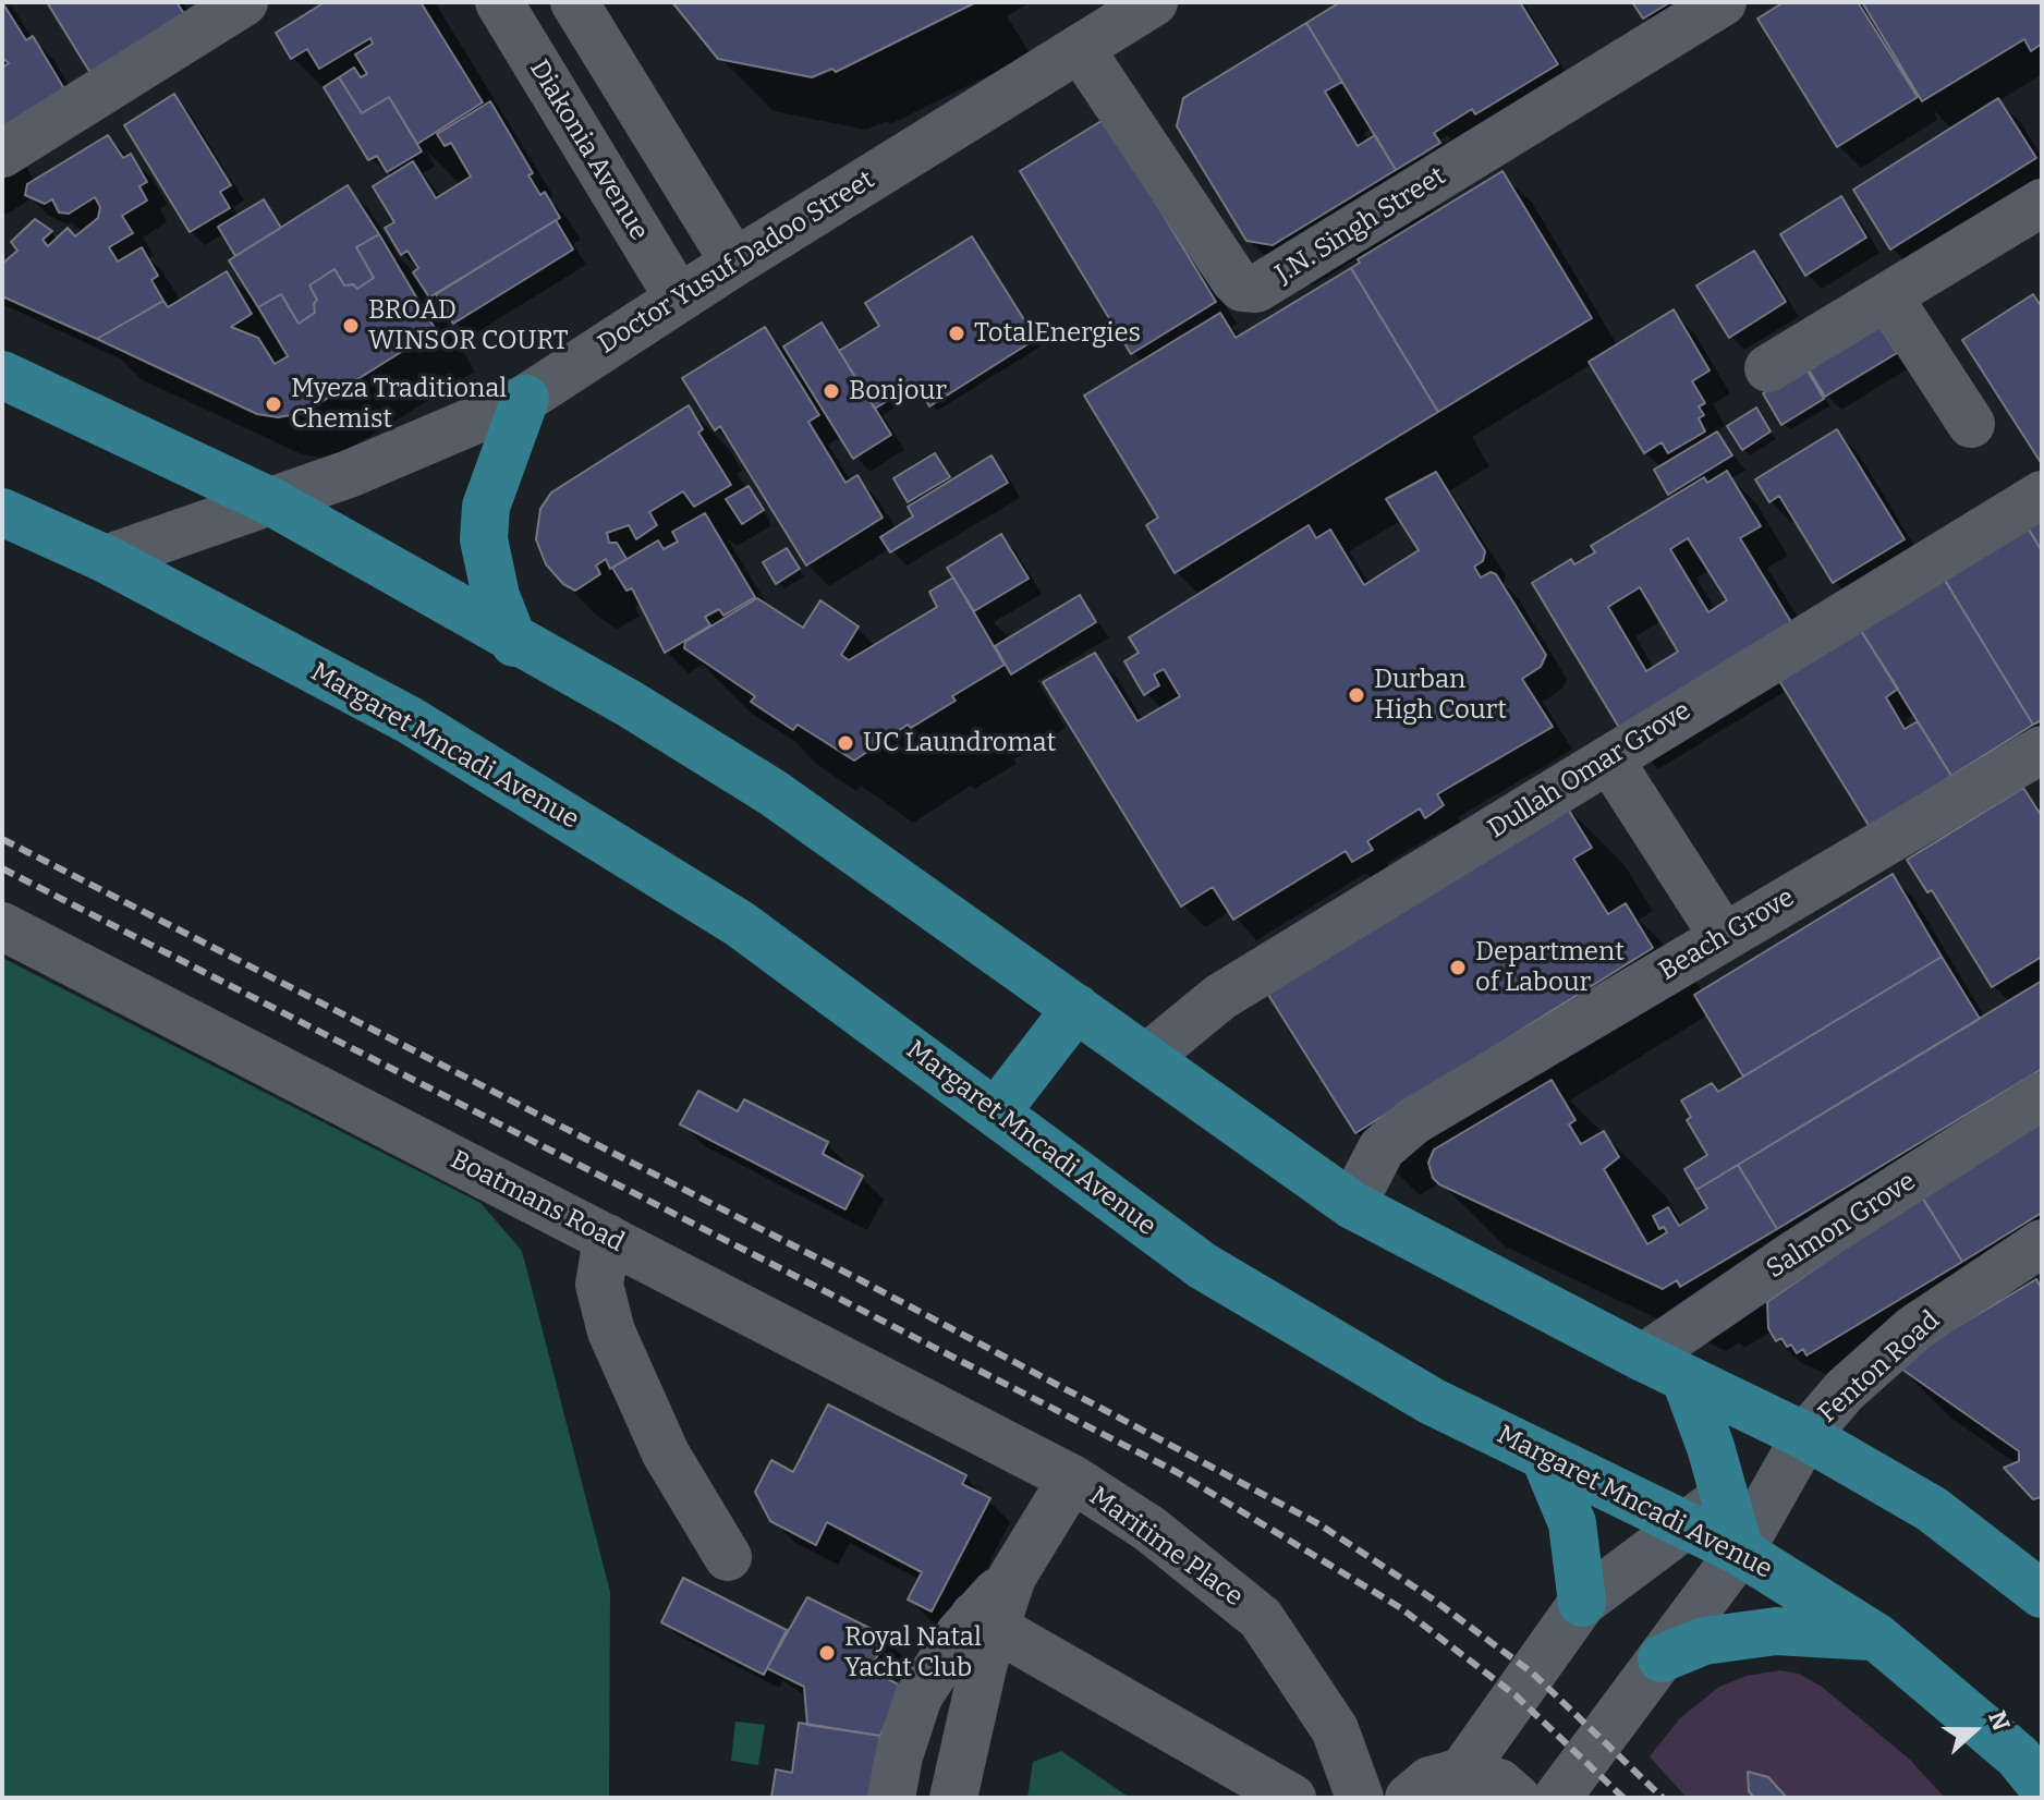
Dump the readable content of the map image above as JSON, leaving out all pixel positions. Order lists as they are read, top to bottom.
{
  "streets": {
    "main road": ["Margaret Mncadi Avenue"],
    "street": [
      "Diakonia Avenue",
      "J.N. Singh Street",
      "Doctor Yusuf Dadoo Street",
      "Dullah Omar Grove",
      "Beach Grove",
      "Boatmans Road",
      "Salmon Grove",
      "Fenton Road",
      "Maritime Place"
    ]
  },
  "crossings": [
    ["Diakonia Avenue", "Doctor Yusuf Dadoo Street"],
    ["J.N. Singh Street", "Doctor Yusuf Dadoo Street"],
    ["Doctor Yusuf Dadoo Street", "Margaret Mncadi Avenue"],
    ["Boatmans Road", "Maritime Place"]
  ],
  "places": [
    "BROAD WINSOR COURT",
    "TotalEnergies",
    "Bonjour",
    "Myeza Traditional Chemist",
    "Durban High Court",
    "UC Laundromat",
    "Department of Labour",
    "Royal Natal Yacht Club"
  ],
  "north": "right"
}
